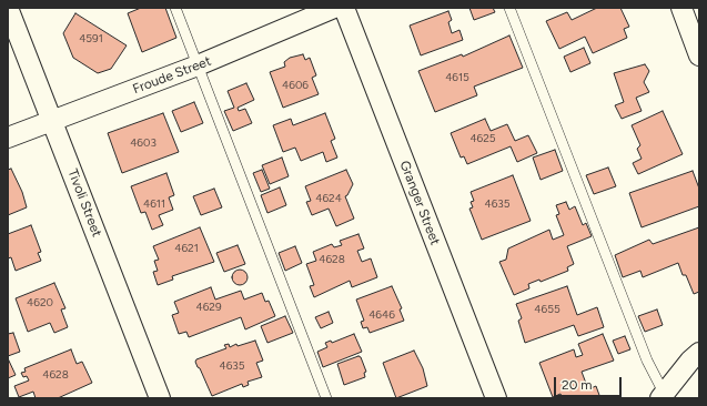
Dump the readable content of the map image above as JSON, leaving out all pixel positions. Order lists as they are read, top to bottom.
{
  "streets": {
    "street": ["Froude Street", "Tivoli Street", "Granger Street"]
  },
  "crossings": [
    ["Froude Street", "Tivoli Street"]
  ],
  "house_numbers": [
    "4591",
    "4615",
    "4606",
    "4625",
    "4603",
    "4624",
    "4611",
    "4635",
    "4621",
    "4628",
    "4620",
    "4629",
    "4655",
    "4646",
    "4635",
    "4628"
  ],
  "scale_bar": "20 m"
}
